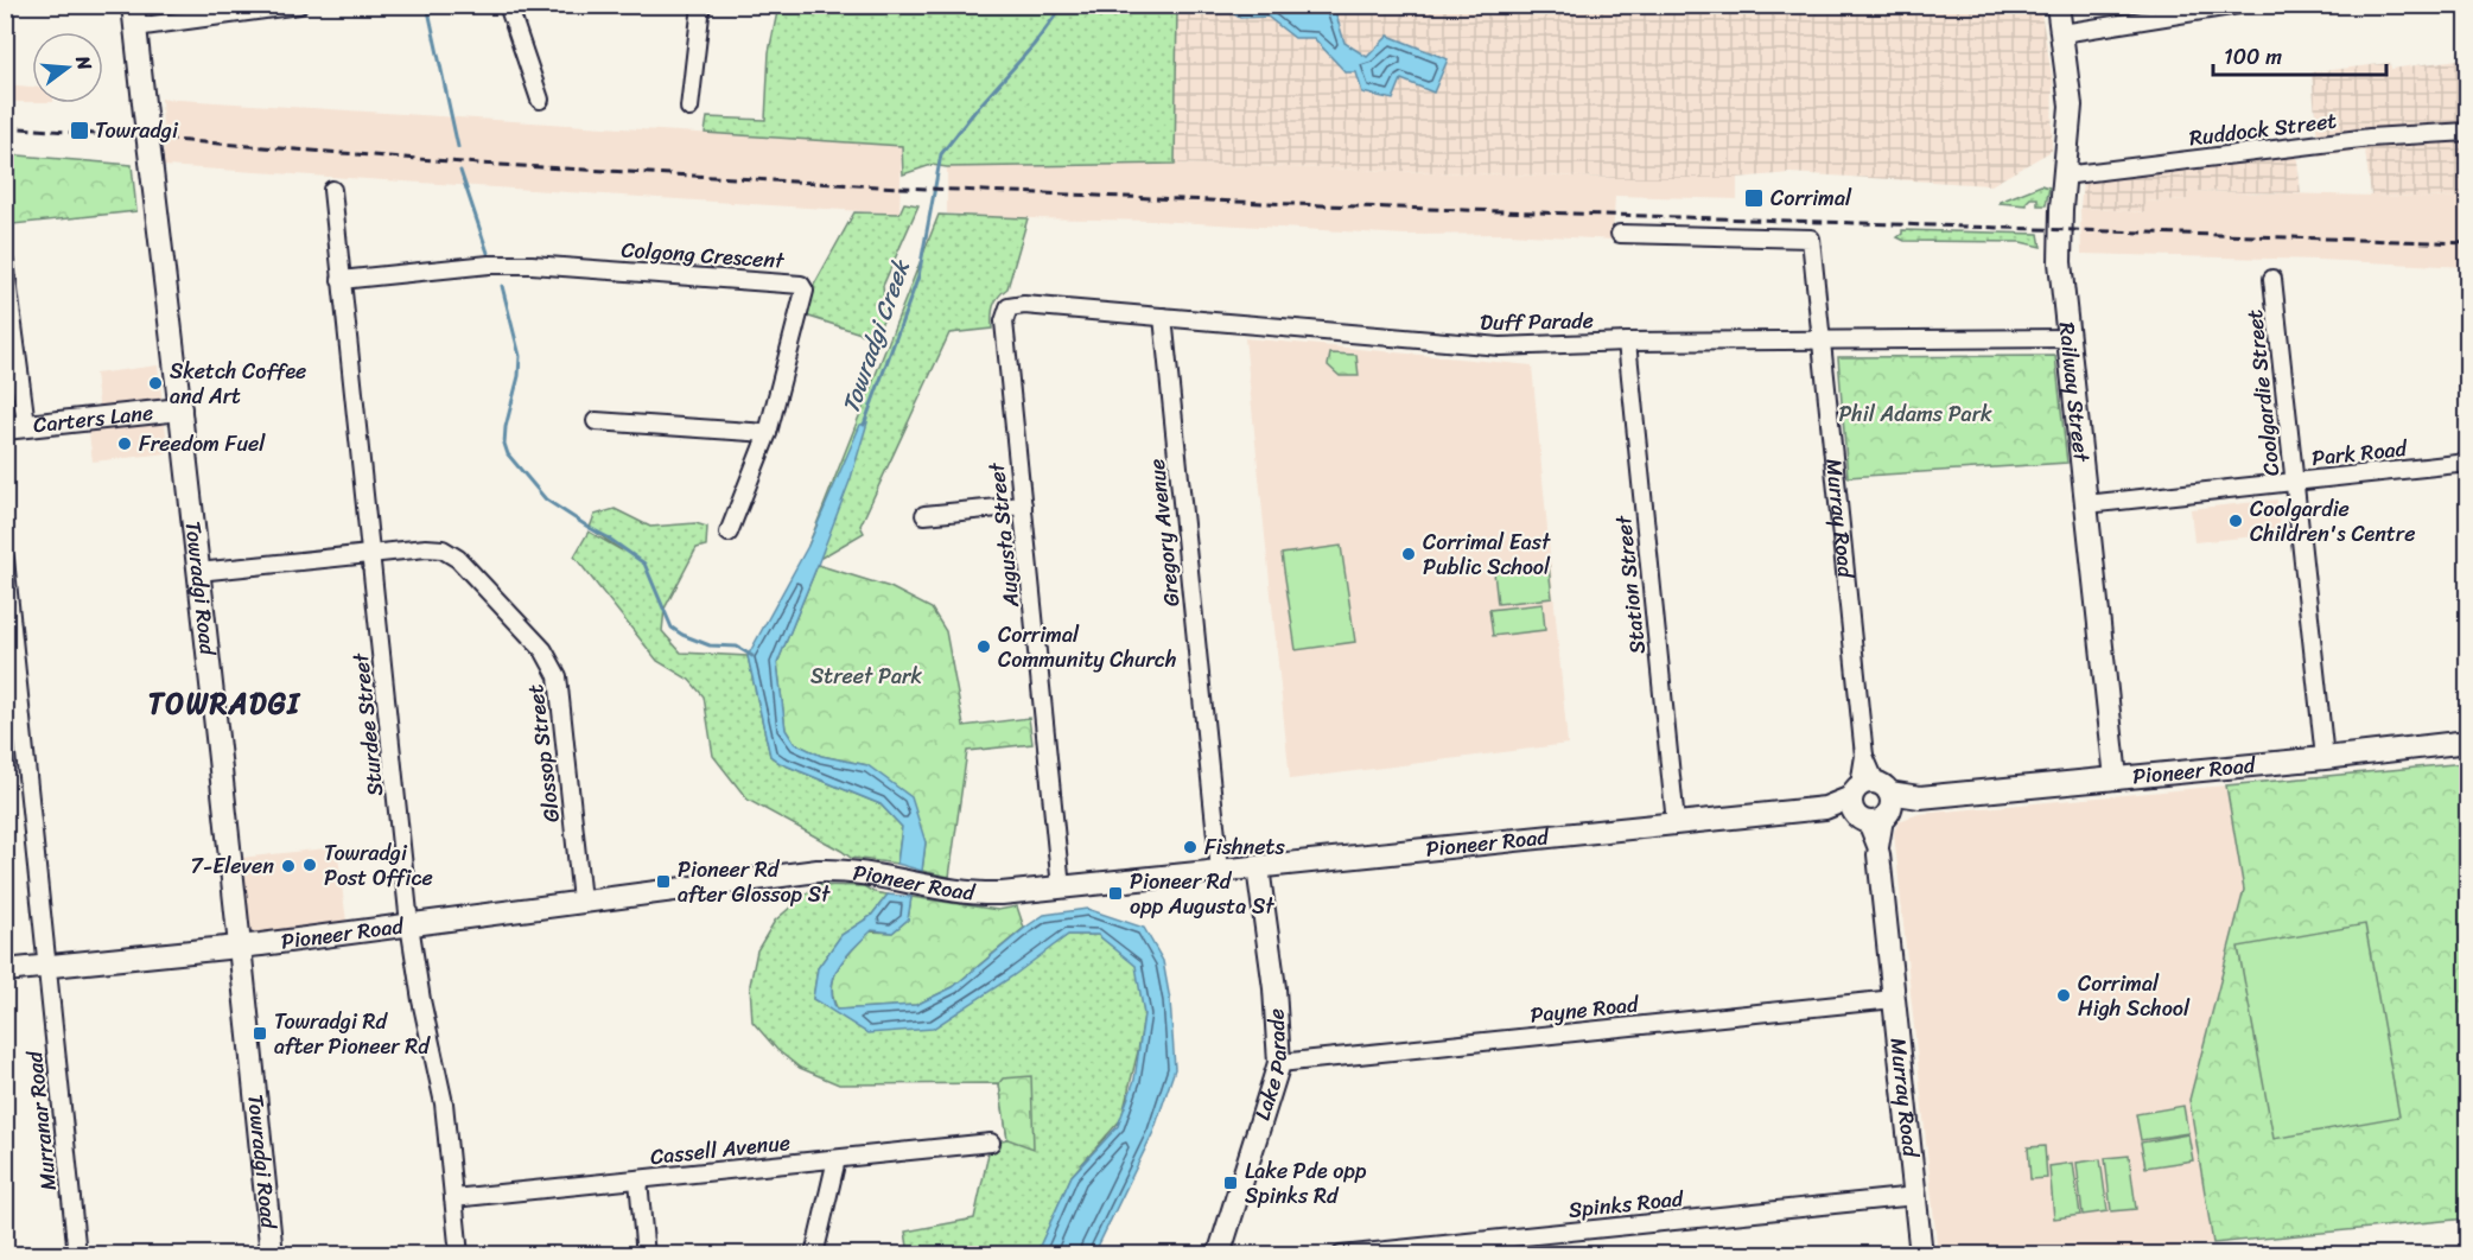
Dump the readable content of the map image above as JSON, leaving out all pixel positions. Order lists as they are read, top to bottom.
{
  "streets": {
    "main road": [
      "Railway Street",
      "Carters Lane",
      "Murray Road",
      "Towradgi Road",
      "Pioneer Road",
      "Lake Parade"
    ],
    "street": [
      "Ruddock Street",
      "Colgong Crescent",
      "Duff Parade",
      "Coolgardie Street",
      "Park Road",
      "Gregory Avenue",
      "Augusta Street",
      "Station Street",
      "Sturdee Street",
      "Glossop Street",
      "Payne Road",
      "Murranar Road",
      "Cassell Avenue",
      "Spinks Road"
    ]
  },
  "crossings": [
    ["Ruddock Street", "Railway Street"],
    ["Colgong Crescent", "Sturdee Street"],
    ["Duff Parade", "Railway Street"],
    ["Duff Parade", "Murray Road"],
    ["Duff Parade", "Gregory Avenue"],
    ["Duff Parade", "Augusta Street"],
    ["Duff Parade", "Station Street"],
    ["Railway Street", "Park Road"],
    ["Railway Street", "Pioneer Road"],
    ["Coolgardie Street", "Park Road"],
    ["Coolgardie Street", "Pioneer Road"],
    ["Carters Lane", "Towradgi Road"],
    ["Murray Road", "Pioneer Road"],
    ["Murray Road", "Payne Road"],
    ["Murray Road", "Spinks Road"],
    ["Gregory Avenue", "Pioneer Road"],
    ["Augusta Street", "Pioneer Road"],
    ["Station Street", "Pioneer Road"],
    ["Towradgi Road", "Glossop Street"],
    ["Towradgi Road", "Pioneer Road"],
    ["Sturdee Street", "Glossop Street"],
    ["Sturdee Street", "Pioneer Road"],
    ["Sturdee Street", "Cassell Avenue"],
    ["Glossop Street", "Pioneer Road"],
    ["Pioneer Road", "Lake Parade"],
    ["Pioneer Road", "Murranar Road"],
    ["Payne Road", "Lake Parade"]
  ],
  "districts": ["TOWRADGI"],
  "water": ["Towradgi Creek"],
  "parks": ["Phil Adams Park", "Street Park"],
  "places": {
    "transit": [
      "Towradgi",
      "Corrimal",
      "Pioneer Rd after Glossop St",
      "Pioneer Rd opp Augusta St",
      "Towradgi Rd after Pioneer Rd",
      "Lake Pde opp Spinks Rd"
    ],
    "other": [
      "Sketch Coffee and Art",
      "Freedom Fuel",
      "Coolgardie Children's Centre",
      "Corrimal East Public School",
      "Corrimal Community Church",
      "Fishnets",
      "Towradgi Post Office",
      "7-Eleven",
      "Corrimal High School"
    ]
  },
  "scale_bar": "100 m",
  "north": "right"
}
